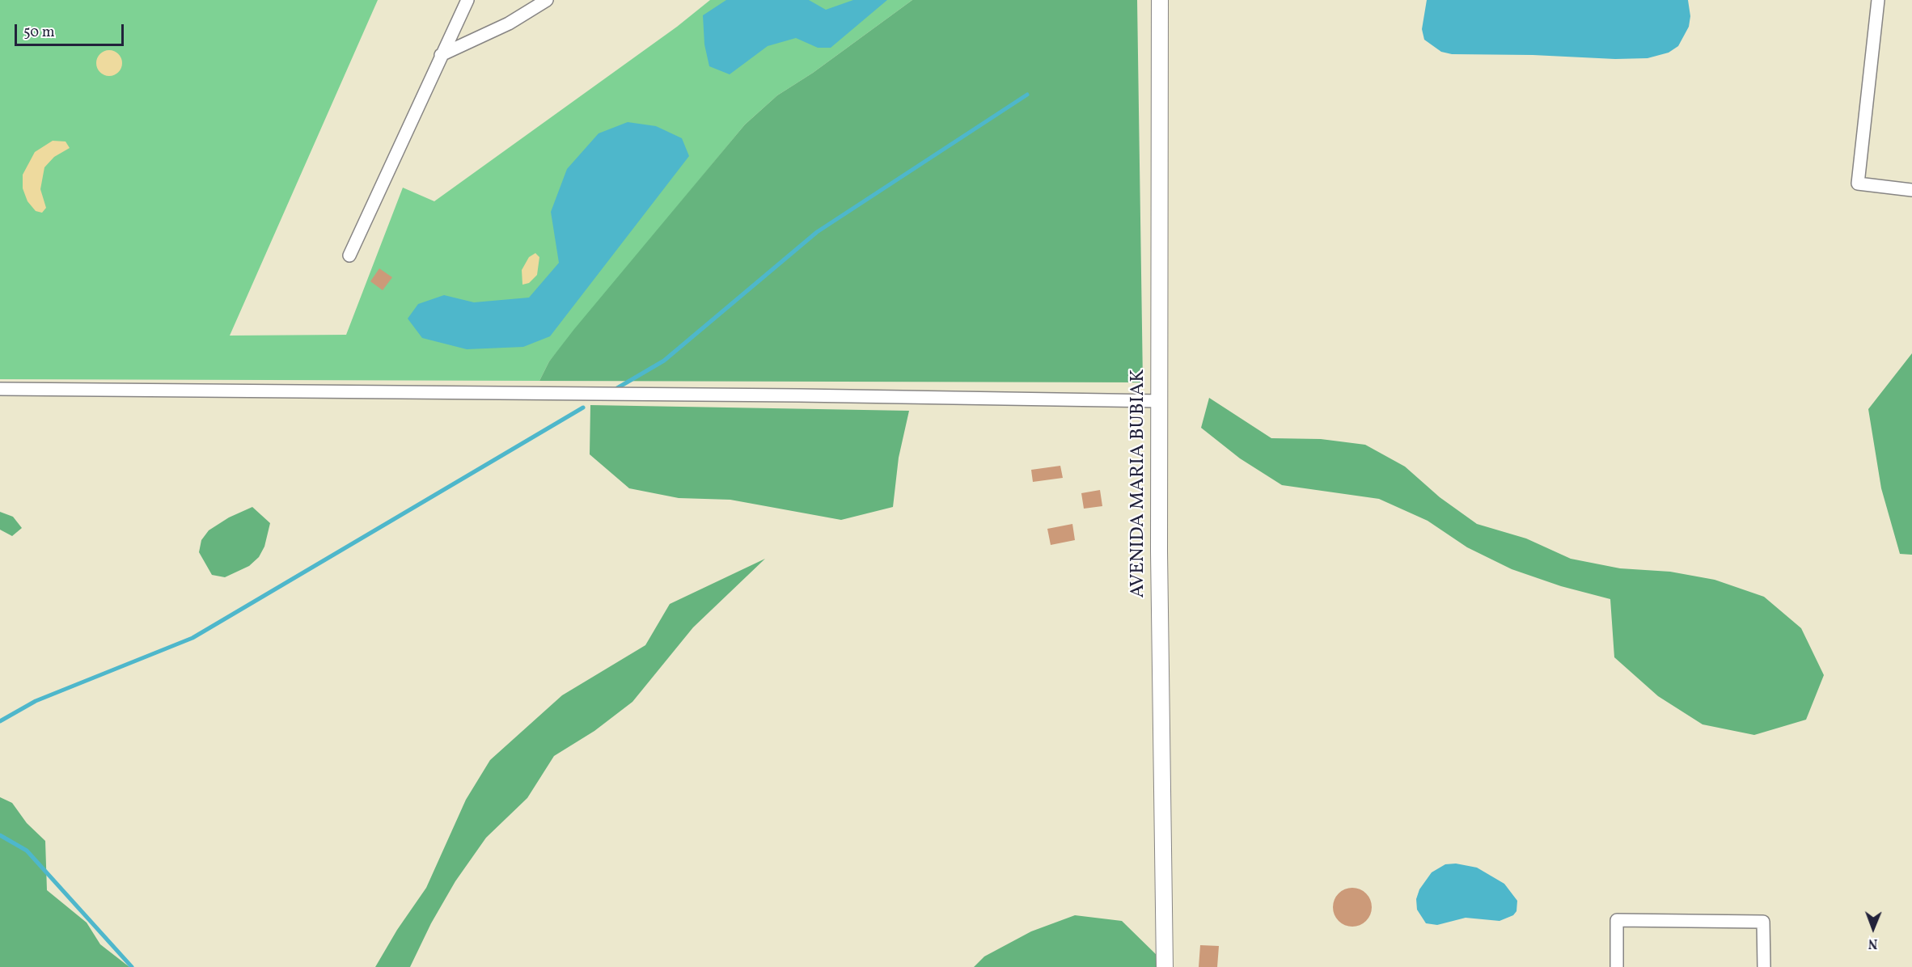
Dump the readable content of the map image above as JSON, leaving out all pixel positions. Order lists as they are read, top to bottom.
{
  "streets": {
    "street": ["AVENIDA MARIA BUBIAK"]
  },
  "scale_bar": "50 m",
  "north": "bottom"
}
